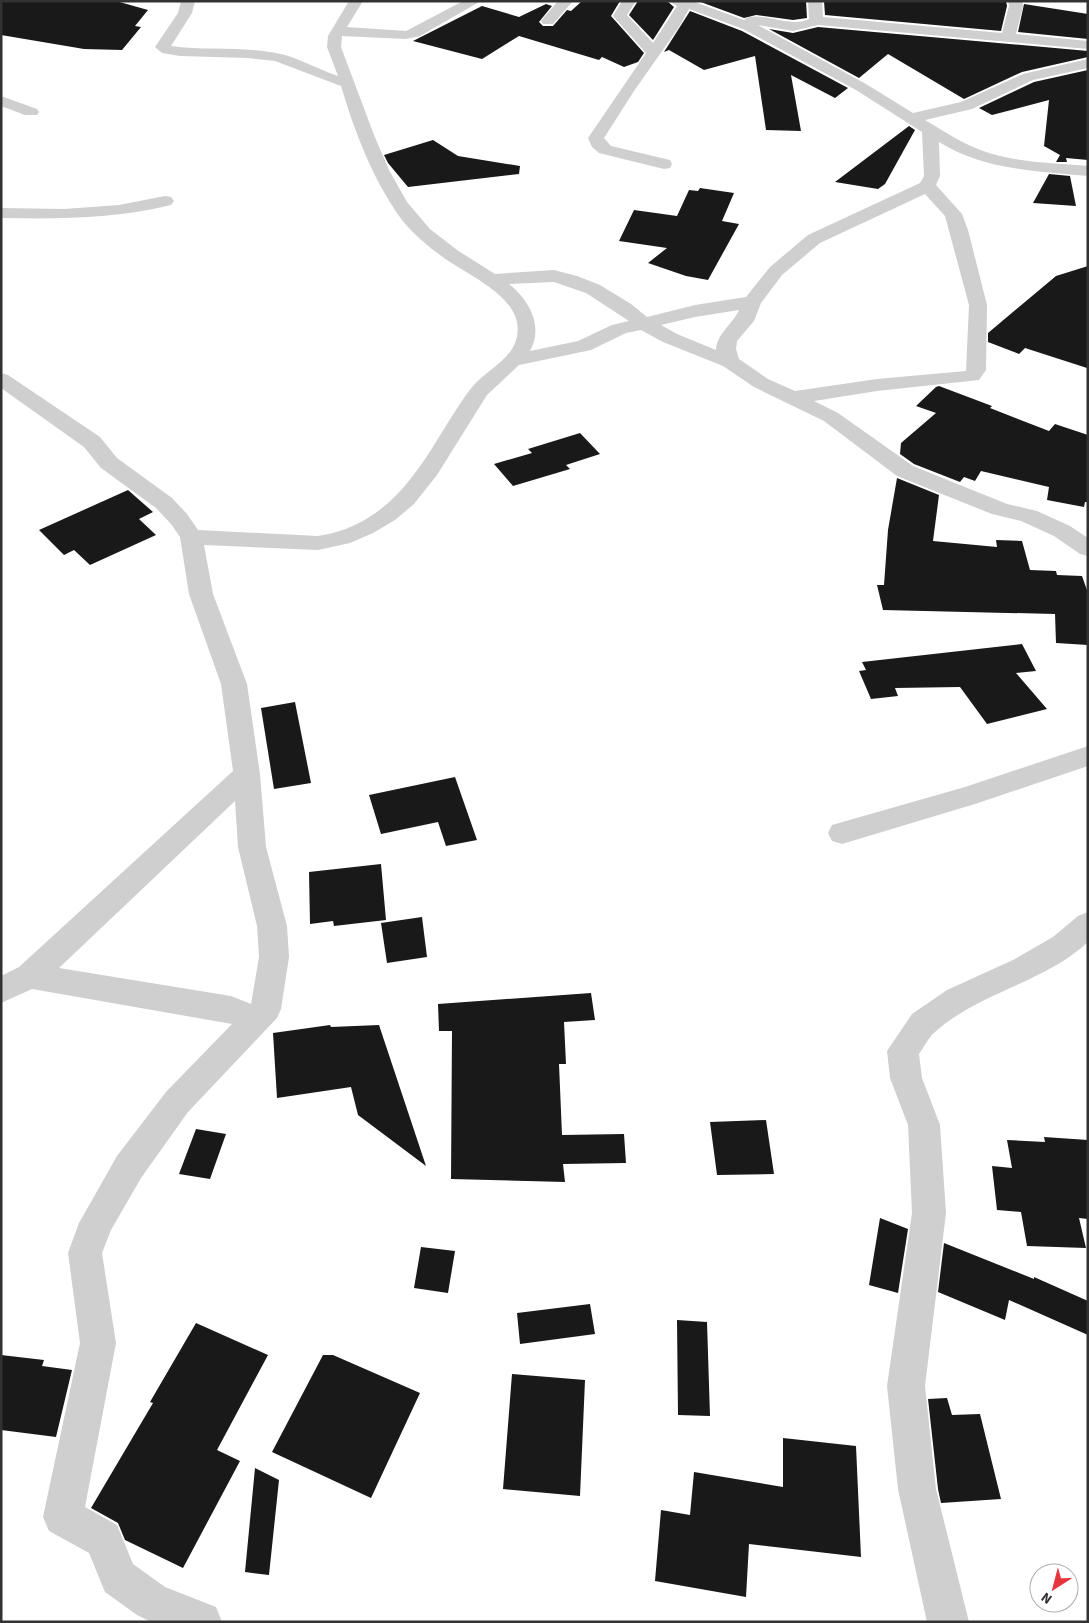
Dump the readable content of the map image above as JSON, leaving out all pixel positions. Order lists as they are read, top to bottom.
{
  "north": "bottom left"
}
